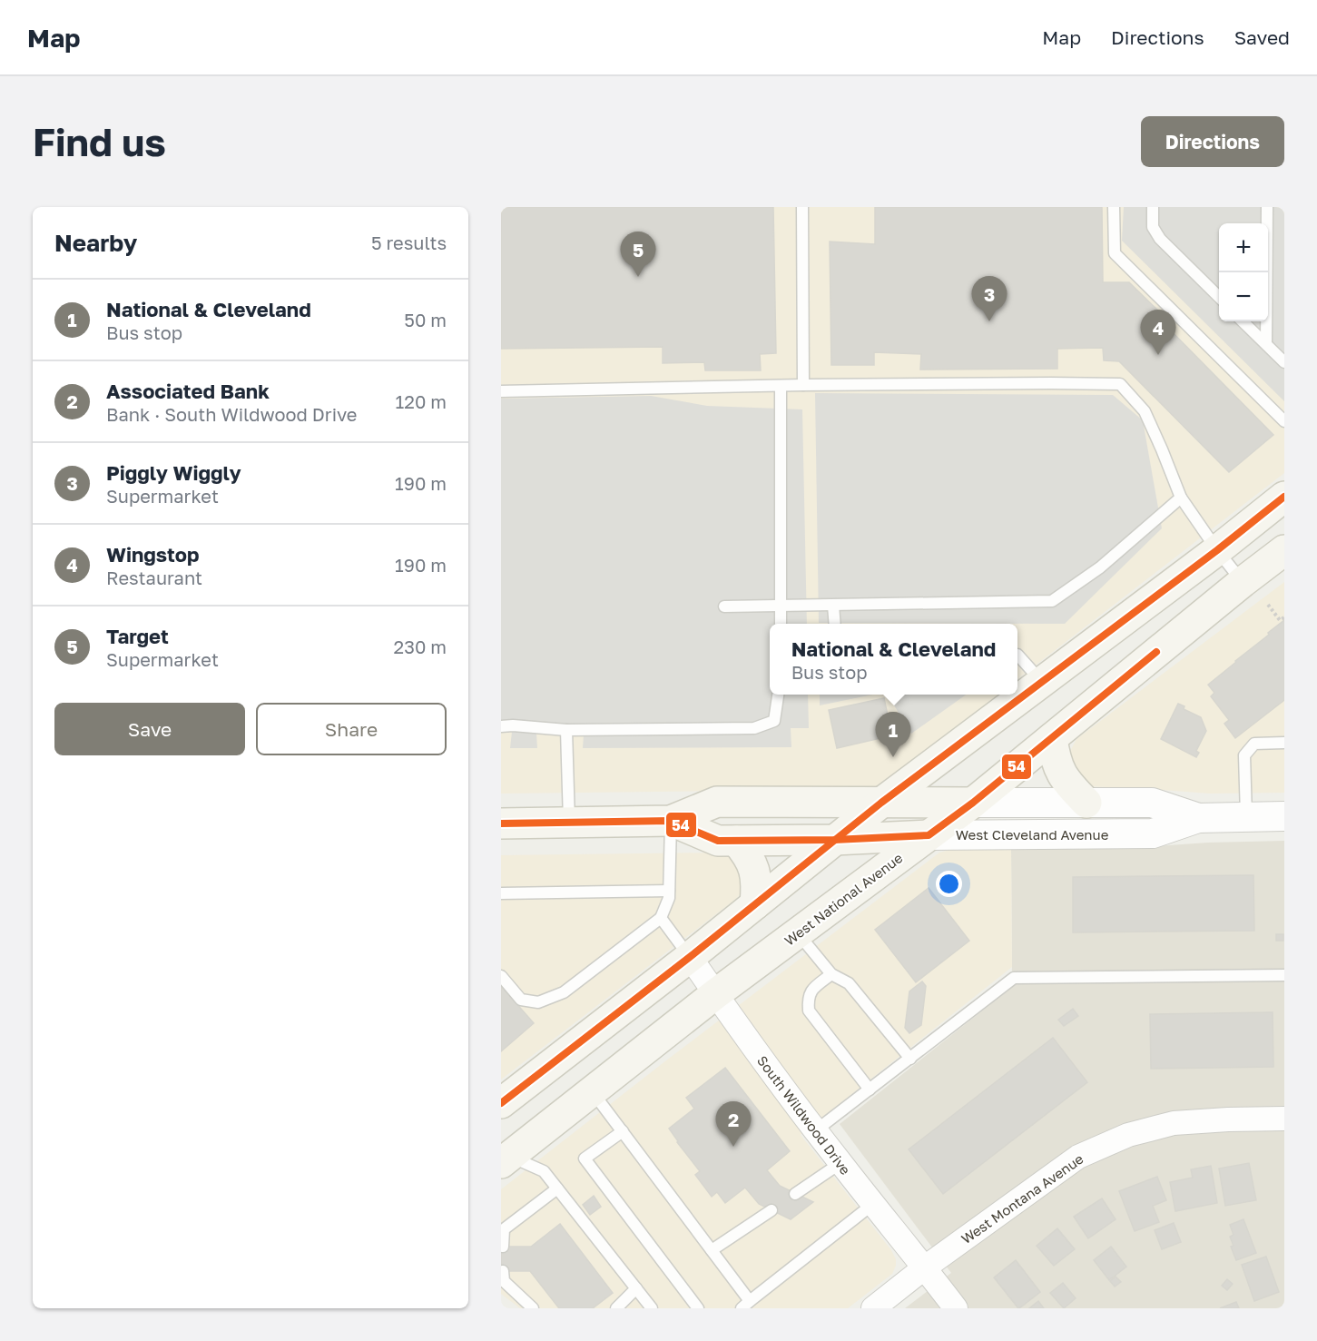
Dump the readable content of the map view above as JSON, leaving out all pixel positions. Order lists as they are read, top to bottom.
{
  "streets": {
    "main road": ["West Cleveland Avenue", "West National Avenue"],
    "street": ["South Wildwood Drive", "West Montana Avenue"]
  },
  "crossings": [
    ["West Cleveland Avenue", "West National Avenue"],
    ["West National Avenue", "South Wildwood Drive"],
    ["South Wildwood Drive", "West Montana Avenue"]
  ],
  "lines": ["transit line 54"],
  "page": {
    "header": "Map",
    "nav": ["Map", "Directions", "Saved"],
    "buttons": [
      "Directions",
      ["Save", "Share"]
    ],
    "title": "Find us",
    "heading": ["Nearby", "5 results"],
    "map_buttons": ["+", "−"],
    "pins": [
      "5",
      "3",
      "4",
      "1",
      "2"
    ],
    "list": [
      {
        "mark": "1",
        "name": "National & Cleveland",
        "note": "Bus stop",
        "value": "50 m"
      },
      {
        "mark": "2",
        "name": "Associated Bank",
        "note": "Bank · South Wildwood Drive",
        "value": "120 m"
      },
      {
        "mark": "3",
        "name": "Piggly Wiggly",
        "note": "Supermarket",
        "value": "190 m"
      },
      {
        "mark": "4",
        "name": "Wingstop",
        "note": "Restaurant",
        "value": "190 m"
      },
      {
        "mark": "5",
        "name": "Target",
        "note": "Supermarket",
        "value": "230 m"
      }
    ],
    "popup": ["National & Cleveland", "Bus stop"]
  }
}
